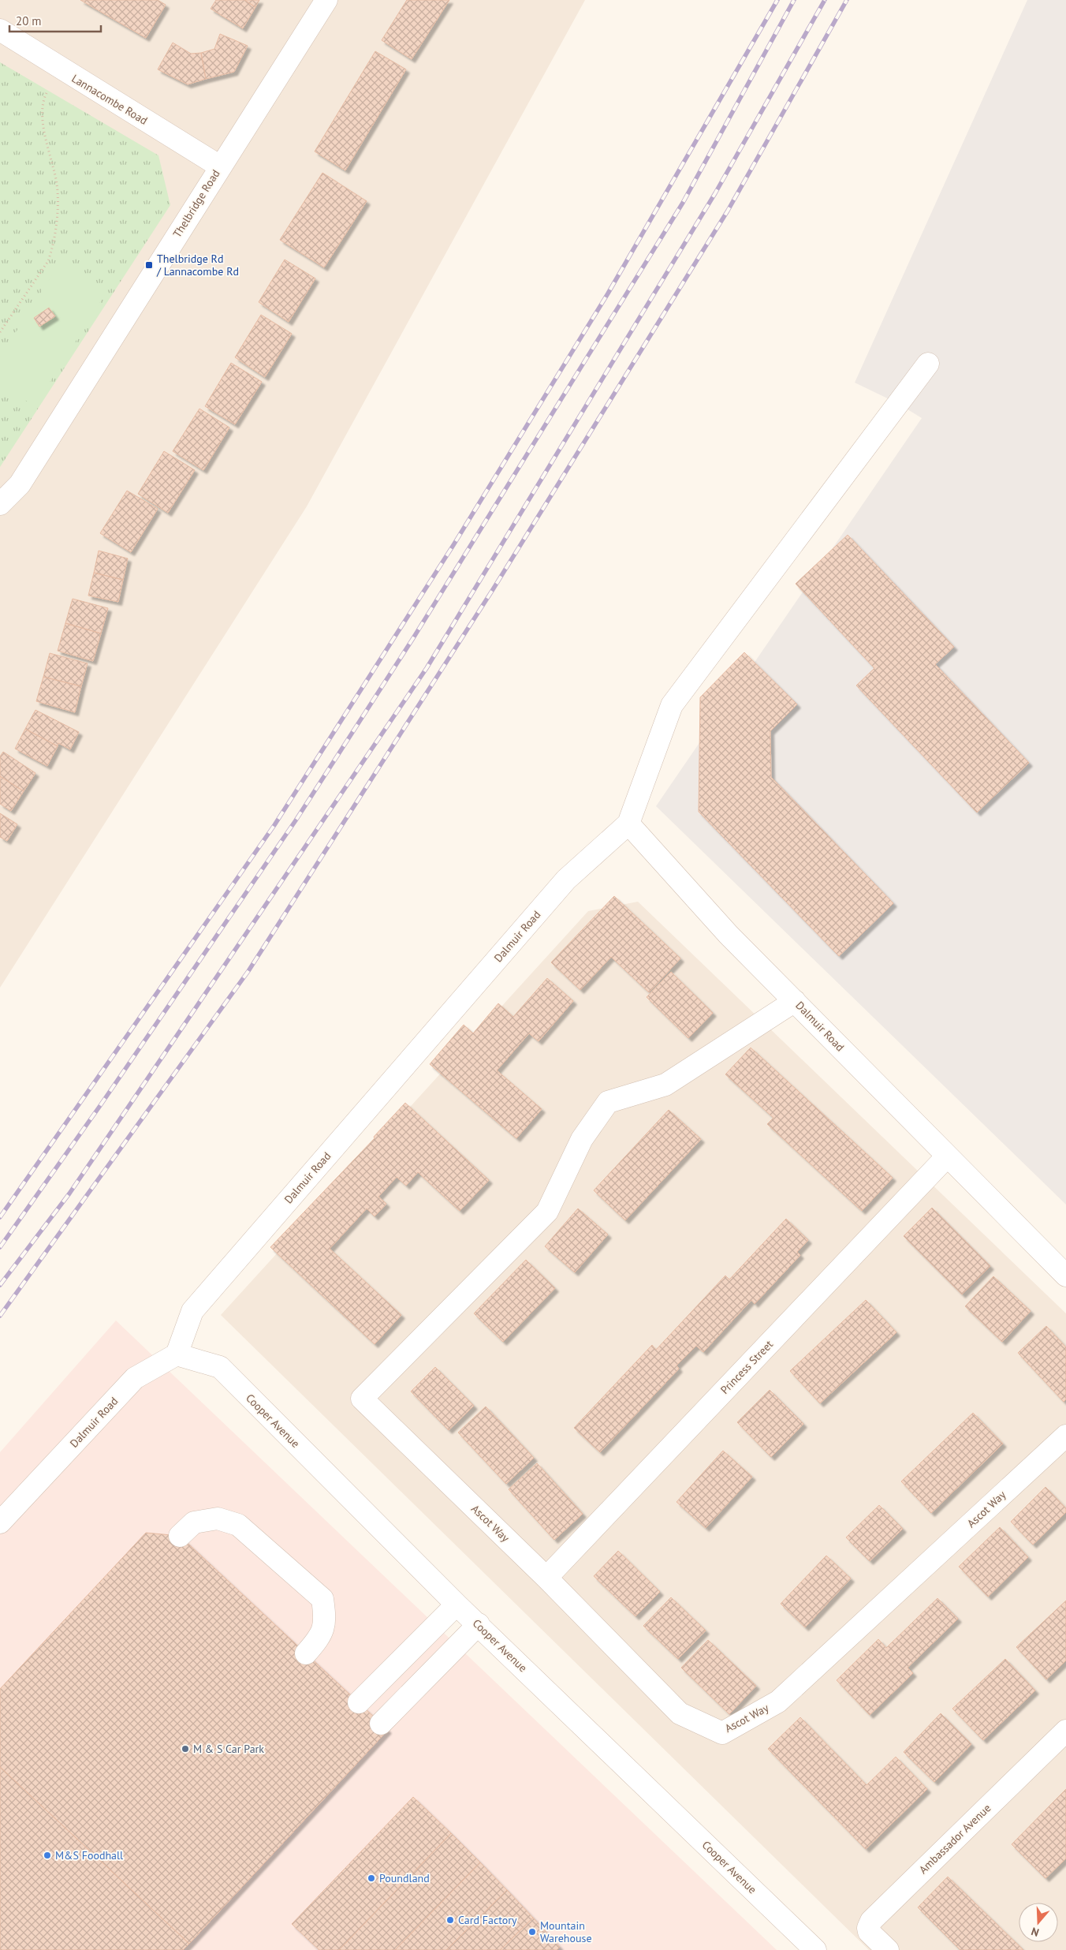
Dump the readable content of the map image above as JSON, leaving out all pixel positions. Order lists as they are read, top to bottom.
{
  "streets": {
    "street": [
      "Lannacombe Road",
      "Thelbridge Road",
      "Dalmuir Road",
      "Princess Street",
      "Cooper Avenue",
      "Ascot Way",
      "Ambassador Avenue"
    ]
  },
  "crossings": [
    ["Lannacombe Road", "Thelbridge Road"],
    ["Dalmuir Road", "Princess Street"],
    ["Dalmuir Road", "Cooper Avenue"],
    ["Dalmuir Road", "Ascot Way"],
    ["Princess Street", "Ascot Way"]
  ],
  "places": {
    "transit": ["Thelbridge Rd / Lannacombe Rd"],
    "other": [
      "M & S Car Park",
      "M&S Foodhall",
      "Poundland",
      "Card Factory",
      "Mountain Warehouse"
    ]
  },
  "scale_bar": "20 m",
  "north": "bottom"
}
